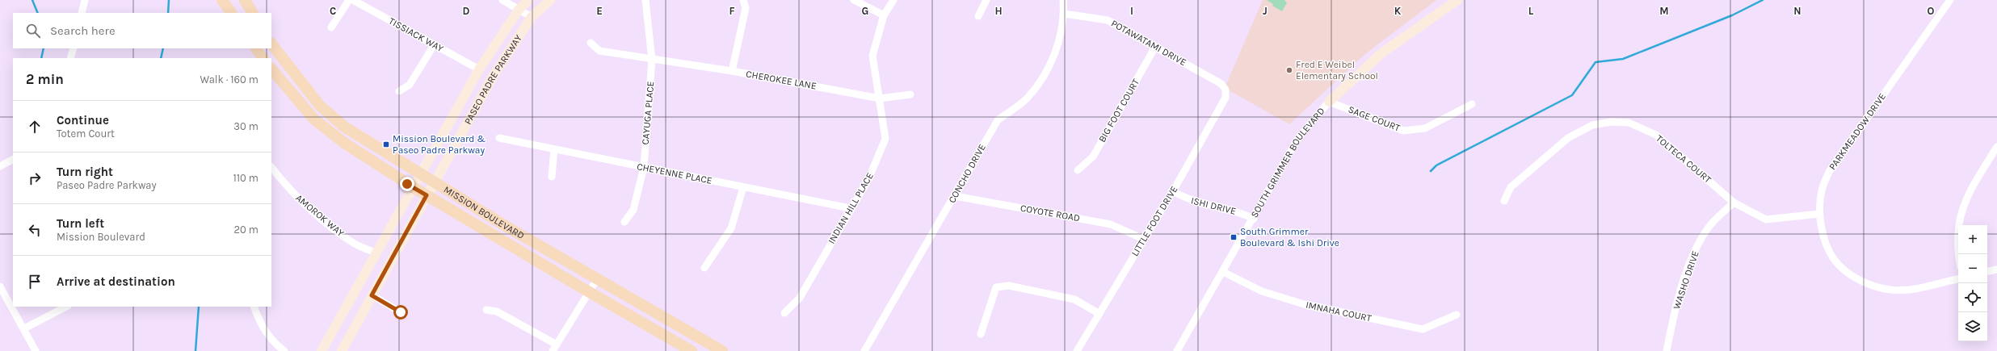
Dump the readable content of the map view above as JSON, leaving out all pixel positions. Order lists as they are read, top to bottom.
{
  "streets": {
    "main road": ["PASEO PADRE PARKWAY", "SOUTH GRIMMER BOULEVARD", "MISSION BOULEVARD"],
    "street": [
      "TISSIACK WAY",
      "POTAWATAMI DRIVE",
      "CHEROKEE LANE",
      "BIG FOOT COURT",
      "CAYUGA PLACE",
      "SAGE COURT",
      "PARKMEADOW DRIVE",
      "TOLTECA COURT",
      "CHEYENNE PLACE",
      "CONCHO DRIVE",
      "ISHI DRIVE",
      "INDIAN HILL PLACE",
      "COYOTE ROAD",
      "AMOROK WAY",
      "LITTLE FOOT DRIVE",
      "WASHO DRIVE",
      "IMNAHA COURT"
    ]
  },
  "crossings": [
    ["TISSIACK WAY", "PASEO PADRE PARKWAY"],
    ["POTAWATAMI DRIVE", "BIG FOOT COURT"],
    ["POTAWATAMI DRIVE", "CONCHO DRIVE"],
    ["POTAWATAMI DRIVE", "LITTLE FOOT DRIVE"],
    ["PASEO PADRE PARKWAY", "MISSION BOULEVARD"],
    ["PASEO PADRE PARKWAY", "AMOROK WAY"],
    ["CHEROKEE LANE", "CAYUGA PLACE"],
    ["CHEROKEE LANE", "INDIAN HILL PLACE"],
    ["CAYUGA PLACE", "CHEYENNE PLACE"],
    ["SAGE COURT", "SOUTH GRIMMER BOULEVARD"],
    ["PARKMEADOW DRIVE", "TOLTECA COURT"],
    ["TOLTECA COURT", "WASHO DRIVE"],
    ["SOUTH GRIMMER BOULEVARD", "ISHI DRIVE"],
    ["SOUTH GRIMMER BOULEVARD", "IMNAHA COURT"],
    ["CHEYENNE PLACE", "INDIAN HILL PLACE"],
    ["CONCHO DRIVE", "COYOTE ROAD"],
    ["ISHI DRIVE", "LITTLE FOOT DRIVE"],
    ["COYOTE ROAD", "LITTLE FOOT DRIVE"]
  ],
  "places": {
    "other": ["Fred E Weibel Elementary School"],
    "transit": ["Mission Boulevard & Paseo Padre Parkway", "South Grimmer Boulevard & Ishi Drive"]
  },
  "page": {
    "search": "Search here",
    "heading": ["2 min", "Walk · 160 m"],
    "list": [
      ["Continue", "Totem Court", "30 m"],
      ["Turn right", "Paseo Padre Parkway", "110 m"],
      ["Turn left", "Mission Boulevard", "20 m"],
      "Arrive at destination"
    ],
    "map_buttons": ["+", "−"]
  },
  "grid": {
    "columns": [
      "C",
      "D",
      "E",
      "F",
      "G",
      "H",
      "I",
      "J",
      "K",
      "L",
      "M",
      "N",
      "O"
    ]
  }
}
